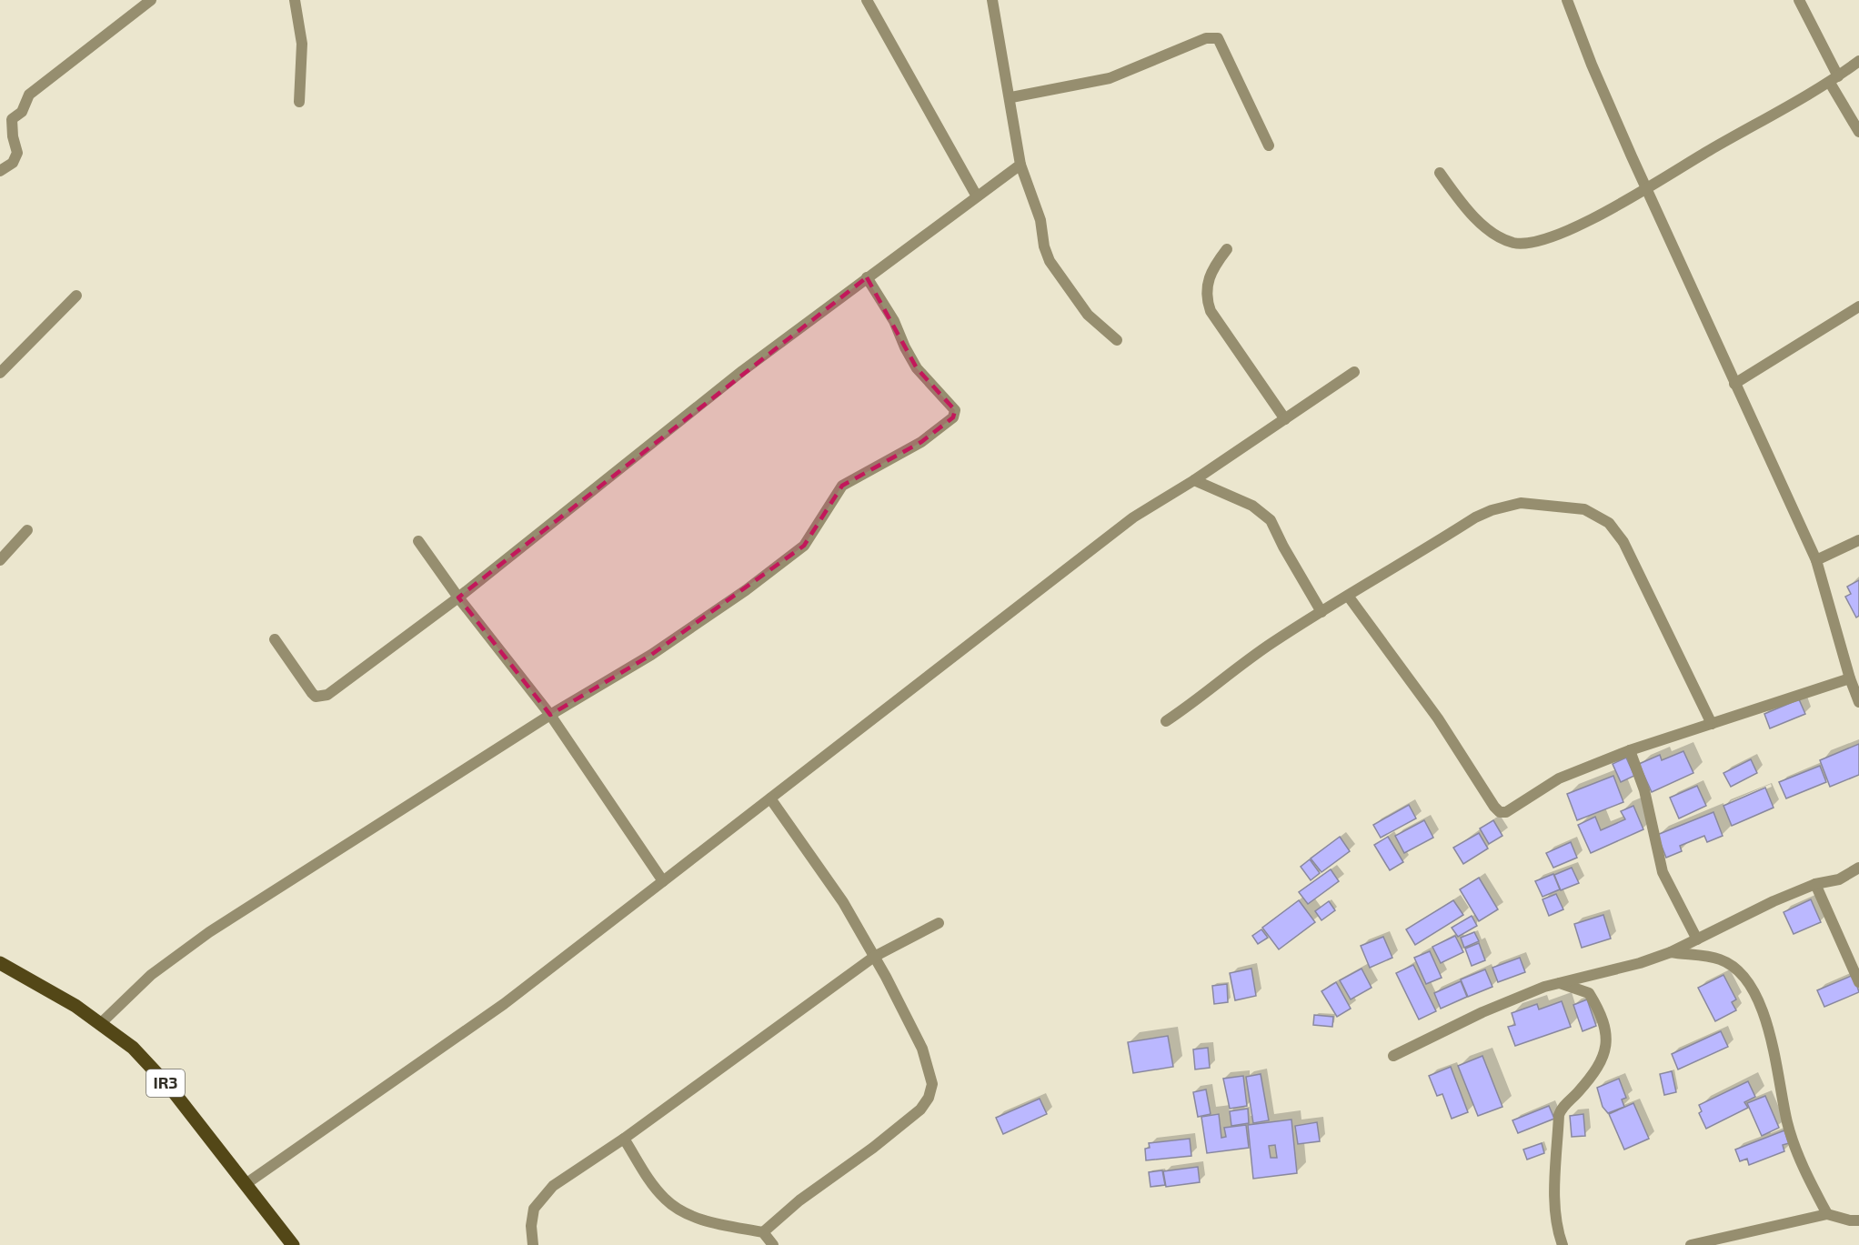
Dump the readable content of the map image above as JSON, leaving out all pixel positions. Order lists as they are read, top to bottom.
{
  "streets": {
    "main road": ["IR3"]
  }
}
